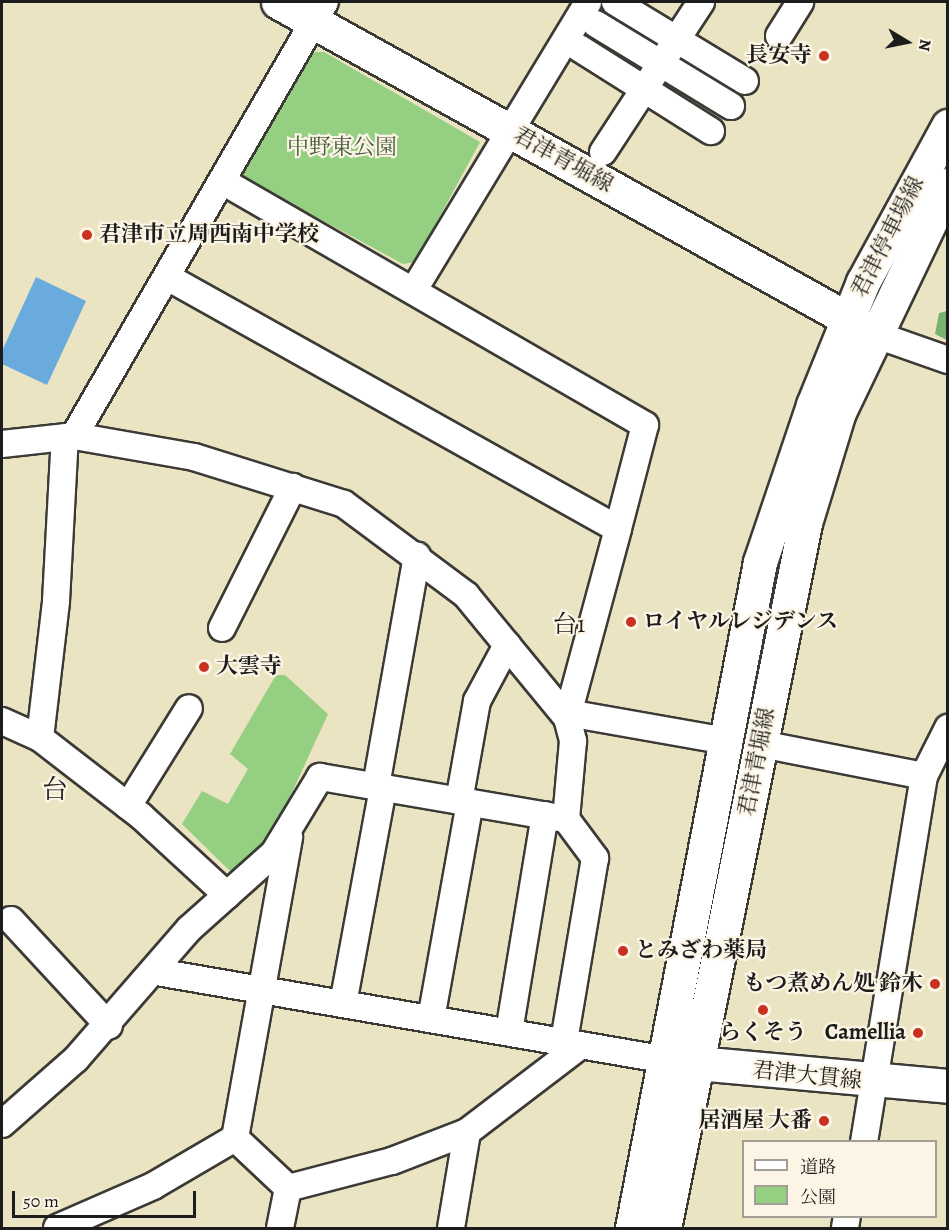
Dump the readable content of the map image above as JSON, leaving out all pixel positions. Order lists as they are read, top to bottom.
{
  "streets": {
    "main road": ["君津青堀線", "君津停車場線", "君津大貫線"]
  },
  "crossings": [
    ["君津青堀線", "君津停車場線"],
    ["君津青堀線", "君津大貫線"]
  ],
  "districts": ["台1", "台"],
  "parks": ["中野東公園"],
  "places": [
    "長安寺",
    "君津市立周西南中学校",
    "ロイヤルレジデンス",
    "大雲寺",
    "とみざわ薬局",
    "もつ煮めん処 鈴木",
    "らくそう",
    "Camellia",
    "居酒屋 大番"
  ],
  "legend": ["道路", "公園"],
  "scale_bar": "50 m",
  "north": "right"
}
